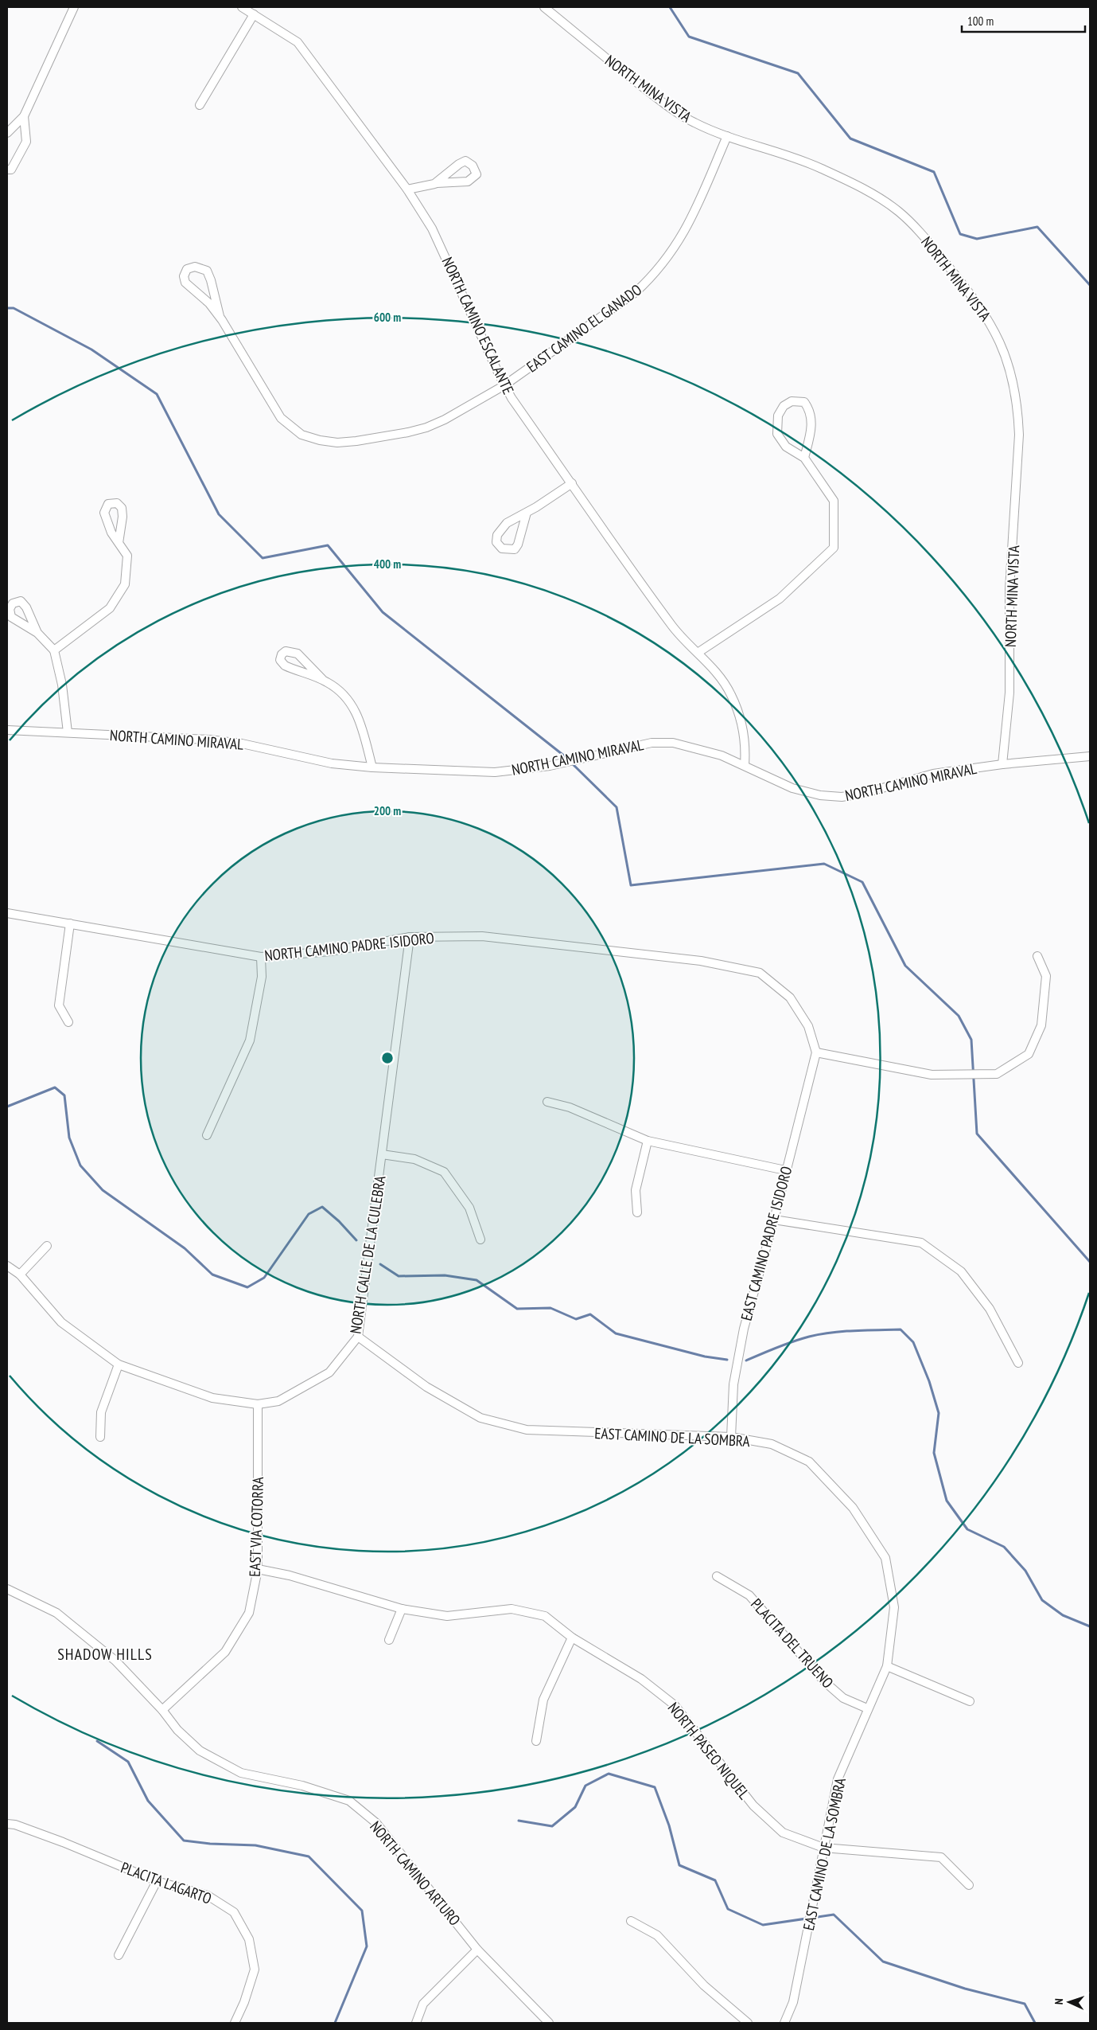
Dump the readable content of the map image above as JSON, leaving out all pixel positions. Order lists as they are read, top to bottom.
{
  "streets": {
    "street": [
      "NORTH MINA VISTA",
      "NORTH CAMINO ESCALANTE",
      "EAST CAMINO EL GANADO",
      "NORTH CAMINO MIRAVAL",
      "NORTH CAMINO PADRE ISIDORO",
      "EAST CAMINO PADRE ISIDORO",
      "NORTH CALLE DE LA CULEBRA",
      "EAST CAMINO DE LA SOMBRA",
      "EAST VIA COTORRA",
      "PLACITA DEL TRUENO",
      "NORTH PASEO NIQUEL",
      "NORTH CAMINO ARTURO",
      "PLACITA LAGARTO"
    ]
  },
  "crossings": [
    ["NORTH MINA VISTA", "EAST CAMINO EL GANADO"],
    ["NORTH MINA VISTA", "NORTH CAMINO MIRAVAL"],
    ["NORTH CAMINO ESCALANTE", "EAST CAMINO EL GANADO"],
    ["NORTH CAMINO ESCALANTE", "NORTH CAMINO MIRAVAL"],
    ["NORTH CAMINO PADRE ISIDORO", "EAST CAMINO PADRE ISIDORO"],
    ["NORTH CAMINO PADRE ISIDORO", "NORTH CALLE DE LA CULEBRA"],
    ["EAST CAMINO PADRE ISIDORO", "EAST CAMINO DE LA SOMBRA"],
    ["NORTH CALLE DE LA CULEBRA", "EAST CAMINO DE LA SOMBRA"],
    ["NORTH CALLE DE LA CULEBRA", "EAST VIA COTORRA"],
    ["EAST CAMINO DE LA SOMBRA", "PLACITA DEL TRUENO"],
    ["EAST CAMINO DE LA SOMBRA", "NORTH PASEO NIQUEL"],
    ["EAST VIA COTORRA", "NORTH PASEO NIQUEL"],
    ["EAST VIA COTORRA", "NORTH CAMINO ARTURO"]
  ],
  "districts": ["SHADOW HILLS"],
  "scale_bar": "100 m",
  "north": "left",
  "rings": ["600 m", "400 m", "200 m"]
}
